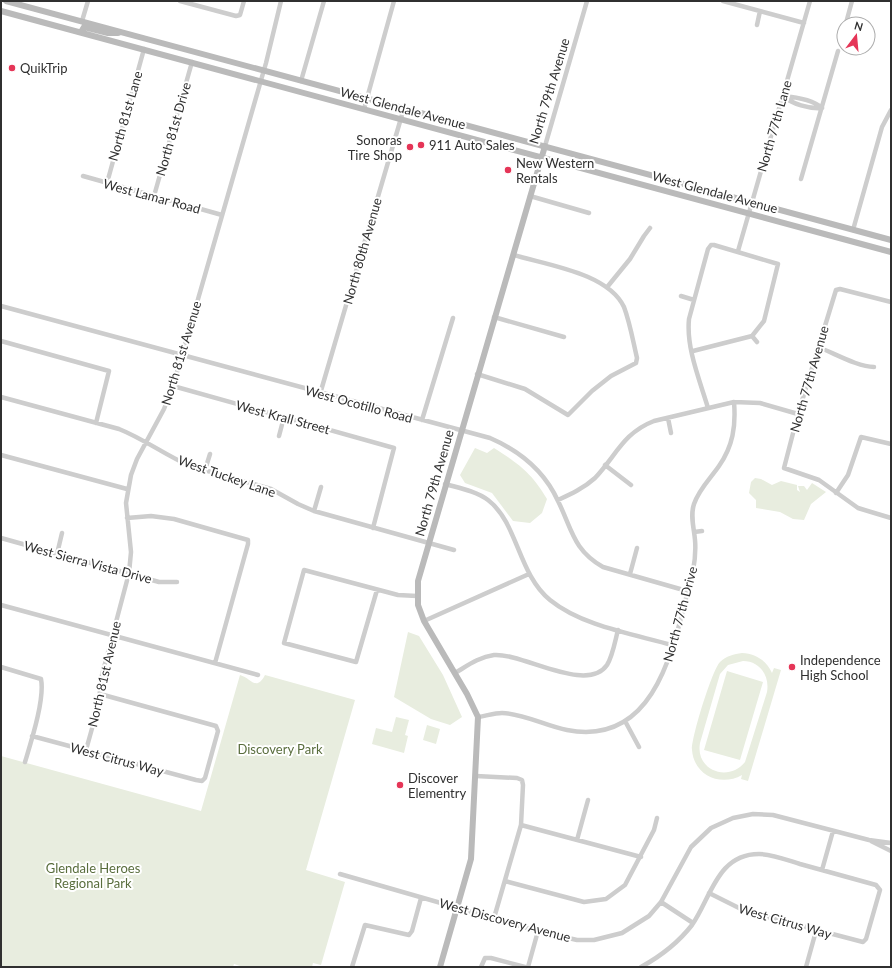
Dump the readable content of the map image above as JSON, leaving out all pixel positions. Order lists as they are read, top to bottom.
{
  "streets": {
    "main road": ["North 79th Avenue", "West Glendale Avenue"],
    "street": [
      "North 81st Lane",
      "North 77th Lane",
      "North 81st Drive",
      "West Lamar Road",
      "North 80th Avenue",
      "North 81st Avenue",
      "North 77th Avenue",
      "West Ocotillo Road",
      "West Krall Street",
      "West Tuckey Lane",
      "West Sierra Vista Drive",
      "North 77th Drive",
      "West Citrus Way",
      "West Discovery Avenue"
    ]
  },
  "crossings": [
    ["North 79th Avenue", "West Glendale Avenue"],
    ["North 79th Avenue", "West Ocotillo Road"],
    ["North 79th Avenue", "West Tuckey Lane"],
    ["North 79th Avenue", "West Discovery Avenue"],
    ["West Glendale Avenue", "North 81st Lane"],
    ["West Glendale Avenue", "North 77th Lane"],
    ["West Glendale Avenue", "North 81st Drive"],
    ["West Glendale Avenue", "North 80th Avenue"],
    ["West Glendale Avenue", "North 81st Avenue"],
    ["North 81st Lane", "West Lamar Road"],
    ["North 81st Drive", "West Lamar Road"],
    ["West Lamar Road", "North 81st Avenue"],
    ["North 80th Avenue", "West Ocotillo Road"],
    ["North 81st Avenue", "West Ocotillo Road"],
    ["North 81st Avenue", "West Krall Street"],
    ["North 81st Avenue", "West Tuckey Lane"],
    ["North 81st Avenue", "West Sierra Vista Drive"],
    ["North 81st Avenue", "West Citrus Way"],
    ["West Krall Street", "West Tuckey Lane"]
  ],
  "parks": ["Discovery Park", "Glendale Heroes Regional Park"],
  "places": [
    "QuikTrip",
    "911 Auto Sales",
    "Sonoras Tire Shop",
    "New Western Rentals",
    "Independence High School",
    "Discover Elementry"
  ],
  "north": "top"
}
